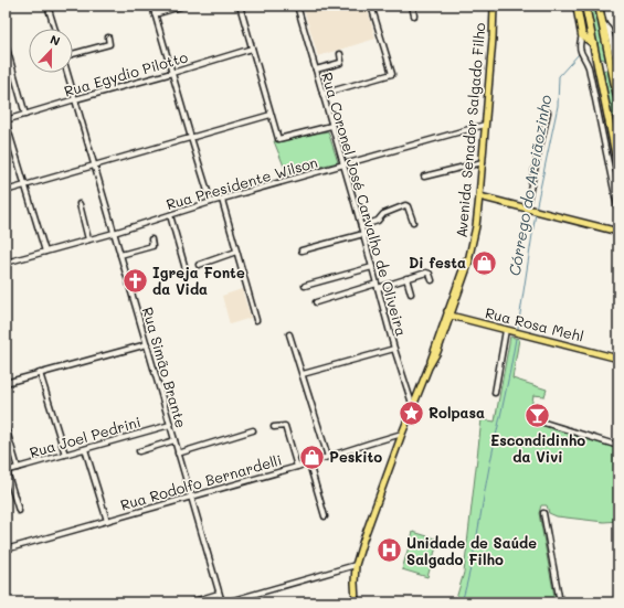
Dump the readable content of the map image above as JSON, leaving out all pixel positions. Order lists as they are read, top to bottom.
{
  "streets": {
    "main road": ["Avenida Senador Salgado Filho", "Rua Rosa Mehl"],
    "street": [
      "Rua Egydio Pilotto",
      "Rua Presidente Wilson",
      "Rua Coronel José Carvalho de Oliveira",
      "Rua Simão Brante",
      "Rua Joel Pedrini",
      "Rua Rodolfo Bernardelli"
    ]
  },
  "crossings": [
    ["Rua Egydio Pilotto", "Rua Simão Brante"],
    ["Avenida Senador Salgado Filho", "Rua Presidente Wilson"],
    ["Avenida Senador Salgado Filho", "Rua Coronel José Carvalho de Oliveira"],
    ["Avenida Senador Salgado Filho", "Rua Rosa Mehl"],
    ["Avenida Senador Salgado Filho", "Rua Rodolfo Bernardelli"],
    ["Rua Presidente Wilson", "Rua Coronel José Carvalho de Oliveira"],
    ["Rua Presidente Wilson", "Rua Simão Brante"],
    ["Rua Simão Brante", "Rua Joel Pedrini"],
    ["Rua Simão Brante", "Rua Rodolfo Bernardelli"]
  ],
  "water": ["Córrego do Areiãozinho"],
  "places": {
    "shop": ["Di festa", "Peskito"],
    "church": ["Igreja Fonte da Vida"],
    "place": ["Rolpasa"],
    "bar": ["Escondidinho da Vivi"],
    "hospital": ["Unidade de Saúde Salgado Filho"]
  },
  "north": "top"
}
